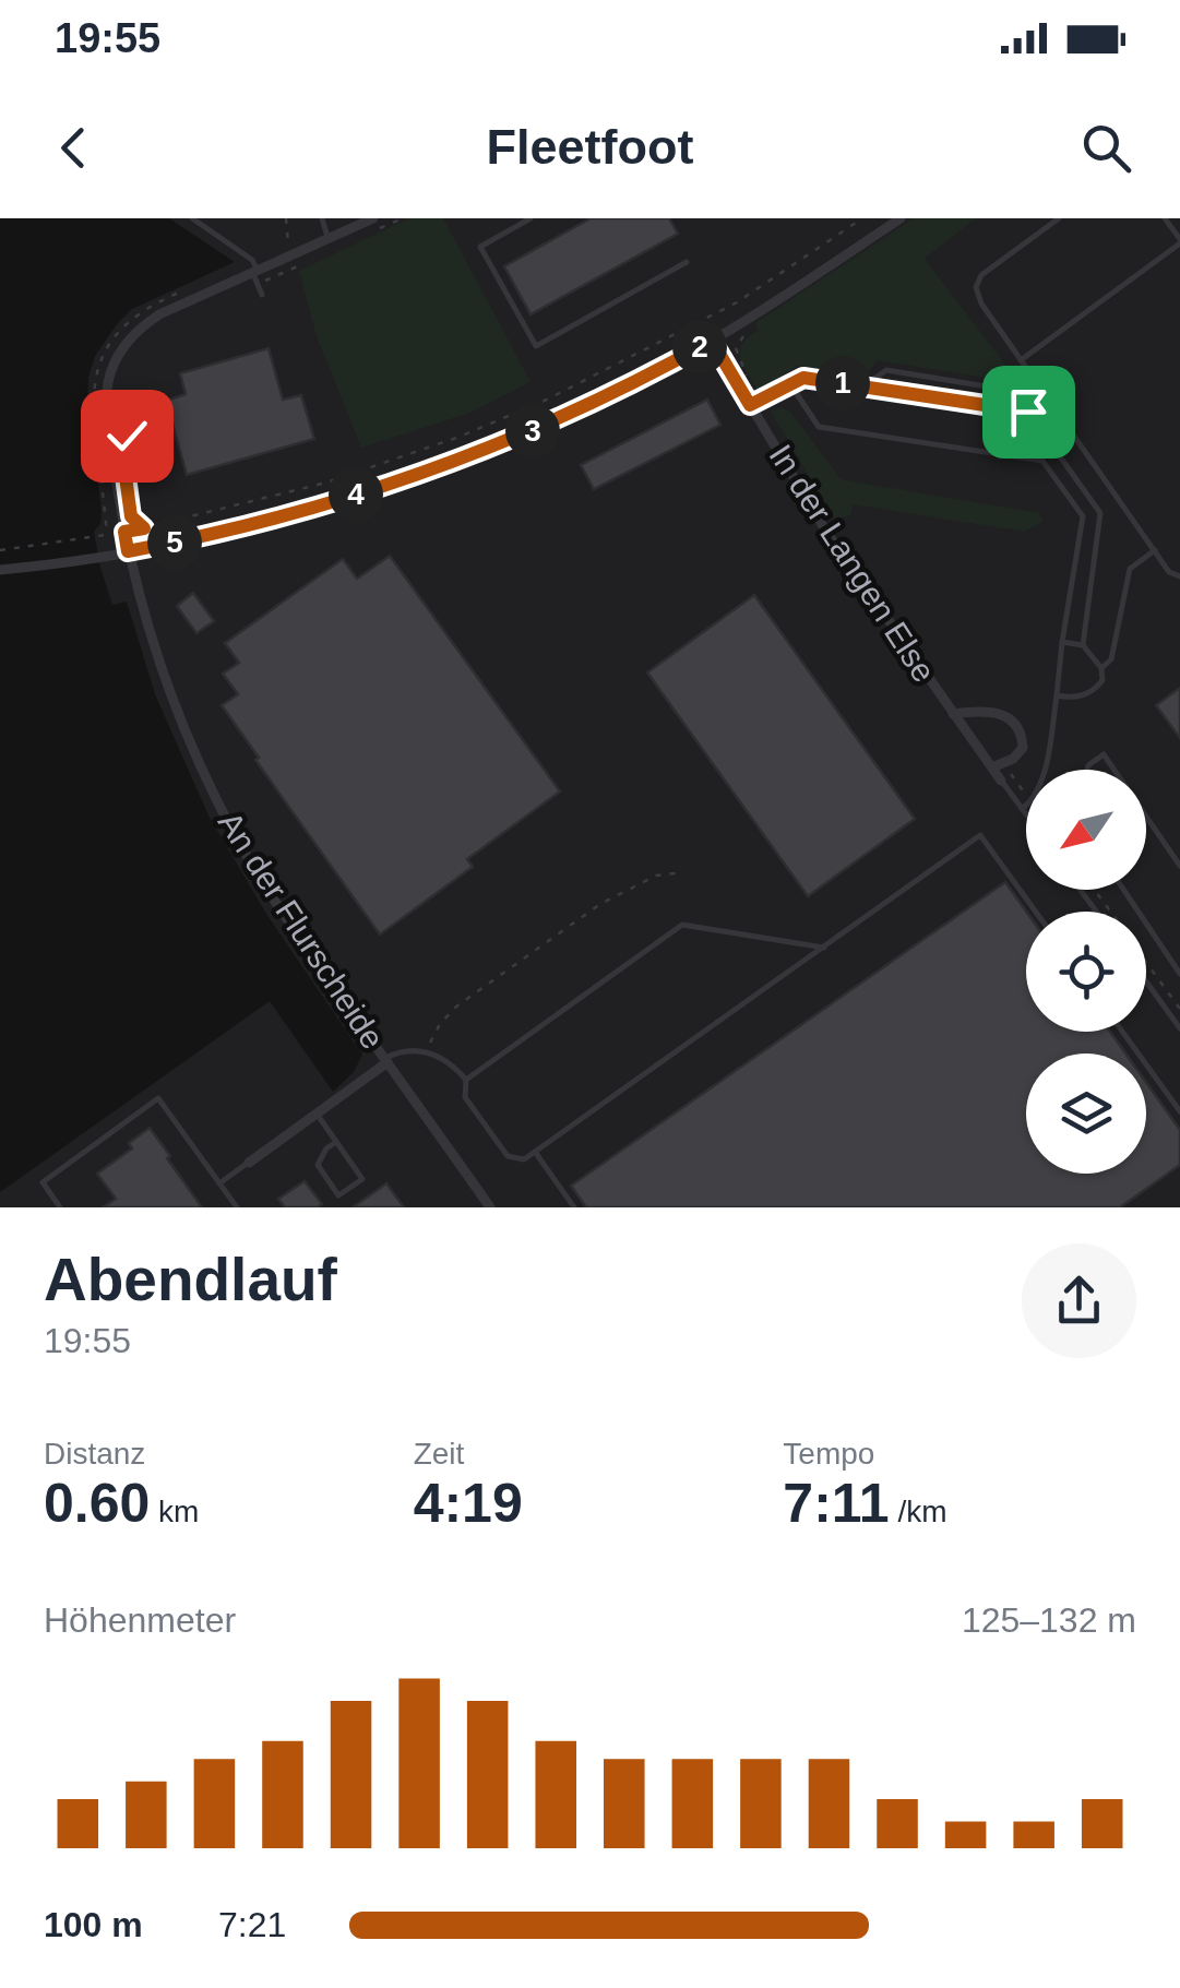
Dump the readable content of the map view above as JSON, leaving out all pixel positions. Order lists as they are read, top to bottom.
{
  "streets": {
    "street": ["In der Langen Else", "An der Flurscheide"]
  },
  "north": "bottom left",
  "page": {
    "status": "19:55",
    "header": "Fleetfoot",
    "pins": [
      "2",
      "1",
      "3",
      "4",
      "5"
    ],
    "heading": ["Abendlauf", "19:55"],
    "stats": [
      ["Distanz", "0.60 km"],
      ["Zeit", "4:19"],
      ["Tempo", "7:11 /km"]
    ],
    "chart": ["Höhenmeter", "125–132 m"],
    "list": [
      {
        "name": "100 m",
        "note": "7:21"
      }
    ]
  }
}
